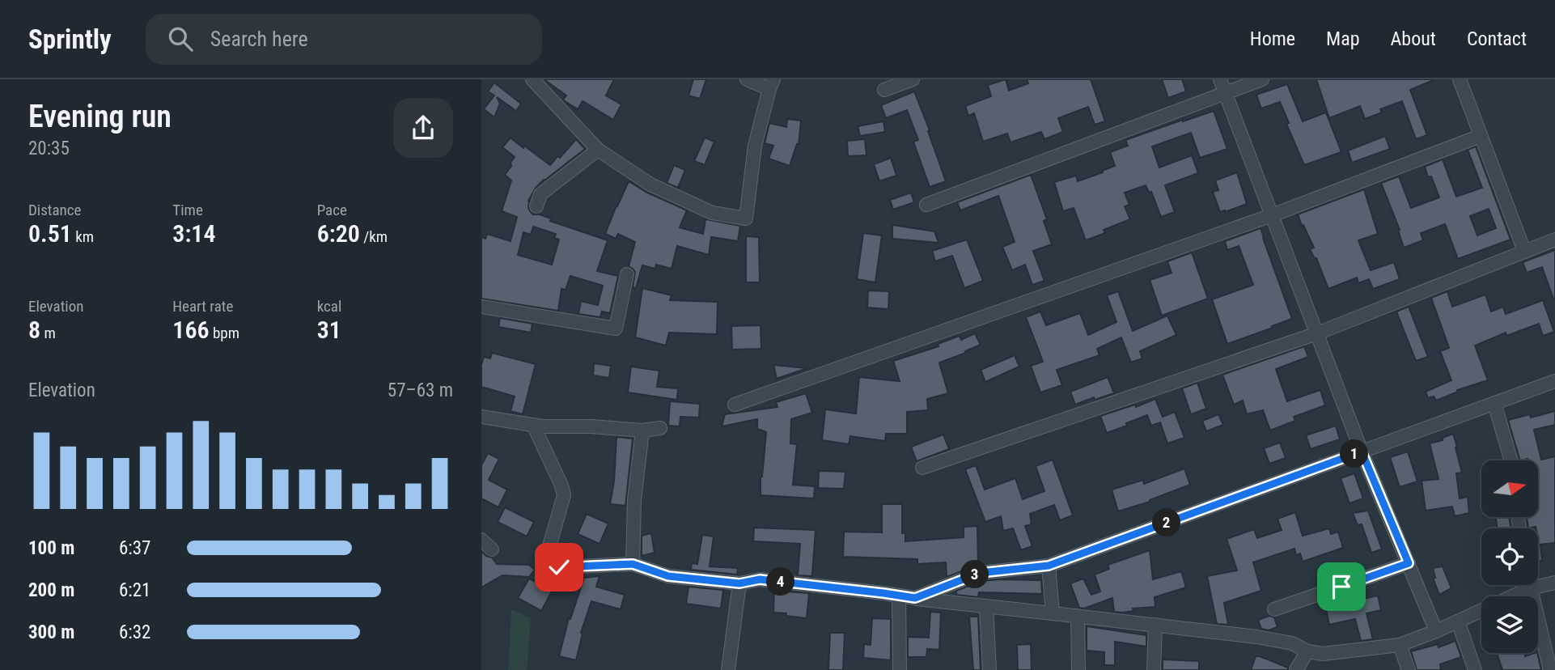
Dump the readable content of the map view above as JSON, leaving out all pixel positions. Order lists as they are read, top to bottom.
{
  "north": "right",
  "page": {
    "header": "Sprintly",
    "search": "Search here",
    "nav": [
      "Home",
      "Map",
      "About",
      "Contact"
    ],
    "heading": ["Evening run", "20:35"],
    "stats": [
      ["Distance", "0.51 km"],
      ["Time", "3:14"],
      ["Pace", "6:20 /km"],
      ["Elevation", "8 m"],
      ["Heart rate", "166 bpm"],
      ["kcal", "31"]
    ],
    "chart": ["Elevation", "57–63 m"],
    "pins": [
      "1",
      "2",
      "3",
      "4"
    ],
    "list": [
      {
        "name": "100 m",
        "note": "6:37"
      },
      {
        "name": "200 m",
        "note": "6:21"
      },
      {
        "name": "300 m",
        "note": "6:32"
      }
    ]
  }
}
